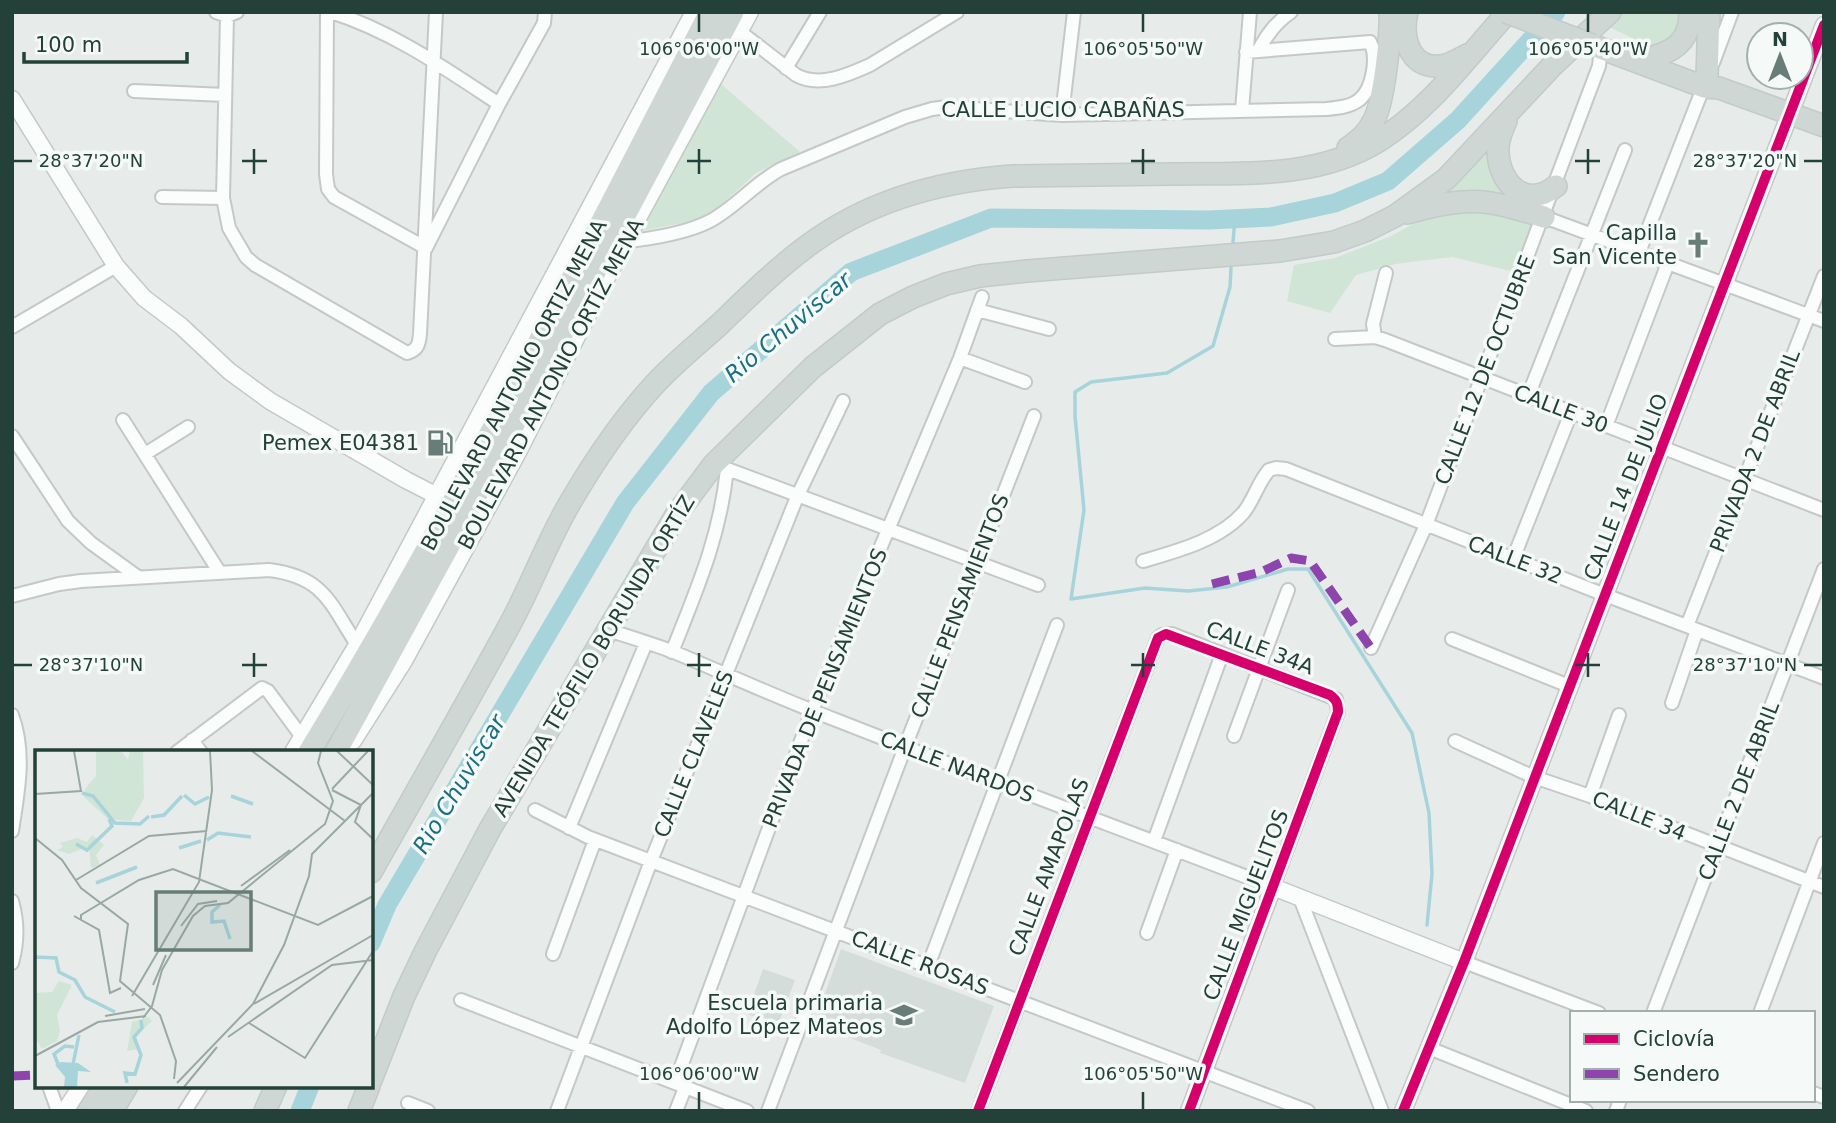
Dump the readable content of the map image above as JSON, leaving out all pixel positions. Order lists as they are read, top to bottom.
{
  "streets": {
    "main road": ["BOULEVARD ANTONIO ORTIZ MENA", "AVENIDA TEÓFILO BORUNDA ORTÍZ"],
    "street": [
      "CALLE LUCIO CABAÑAS",
      "CALLE 12 DE OCTUBRE",
      "BOULEVARD ANTONIO ORTÍZ MENA",
      "CALLE 30",
      "PRIVADA 2 DE ABRIL",
      "CALLE 14 DE JULIO",
      "CALLE 32",
      "CALLE PENSAMIENTOS",
      "CALLE 34A",
      "PRIVADA DE PENSAMIENTOS",
      "CALLE CLAVELES",
      "CALLE NARDOS",
      "CALLE 2 DE ABRIL",
      "CALLE 34",
      "CALLE AMAPOLAS",
      "CALLE MIGUELITOS",
      "CALLE ROSAS"
    ]
  },
  "crossings": [
    ["CALLE LUCIO CABAÑAS", "BOULEVARD ANTONIO ORTÍZ MENA"],
    ["CALLE LUCIO CABAÑAS", "BOULEVARD ANTONIO ORTIZ MENA"],
    ["CALLE 12 DE OCTUBRE", "CALLE 30"],
    ["CALLE 12 DE OCTUBRE", "CALLE 32"],
    ["BOULEVARD ANTONIO ORTÍZ MENA", "BOULEVARD ANTONIO ORTIZ MENA"],
    ["CALLE 30", "PRIVADA 2 DE ABRIL"],
    ["CALLE 30", "CALLE 14 DE JULIO"],
    ["PRIVADA 2 DE ABRIL", "CALLE 32"],
    ["CALLE 14 DE JULIO", "CALLE 32"],
    ["CALLE 14 DE JULIO", "CALLE NARDOS"],
    ["CALLE 14 DE JULIO", "CALLE 34"],
    ["CALLE 32", "CALLE 2 DE ABRIL"],
    ["CALLE PENSAMIENTOS", "CALLE NARDOS"],
    ["CALLE PENSAMIENTOS", "CALLE ROSAS"],
    ["CALLE 34A", "CALLE AMAPOLAS"],
    ["CALLE 34A", "CALLE MIGUELITOS"],
    ["AVENIDA TEÓFILO BORUNDA ORTÍZ", "CALLE NARDOS"],
    ["PRIVADA DE PENSAMIENTOS", "CALLE NARDOS"],
    ["PRIVADA DE PENSAMIENTOS", "CALLE ROSAS"],
    ["CALLE CLAVELES", "CALLE NARDOS"],
    ["CALLE CLAVELES", "CALLE ROSAS"],
    ["CALLE NARDOS", "CALLE AMAPOLAS"],
    ["CALLE NARDOS", "CALLE MIGUELITOS"],
    ["CALLE 2 DE ABRIL", "CALLE 34"],
    ["CALLE AMAPOLAS", "CALLE ROSAS"],
    ["CALLE MIGUELITOS", "CALLE ROSAS"]
  ],
  "water": ["Rio Chuviscar"],
  "places": {
    "church": ["Capilla San Vicente"],
    "fuel station": ["Pemex E04381"],
    "school or university": ["Escuela primaria Adolfo López Mateos"]
  },
  "legend": ["Ciclovía", "Sendero"],
  "scale_bar": "100 m",
  "north": "top",
  "coordinates": [
    "106°06'00\"W",
    "106°05'50\"W",
    "106°05'40\"W",
    "28°37'20\"N",
    "28°37'10\"N"
  ]
}
